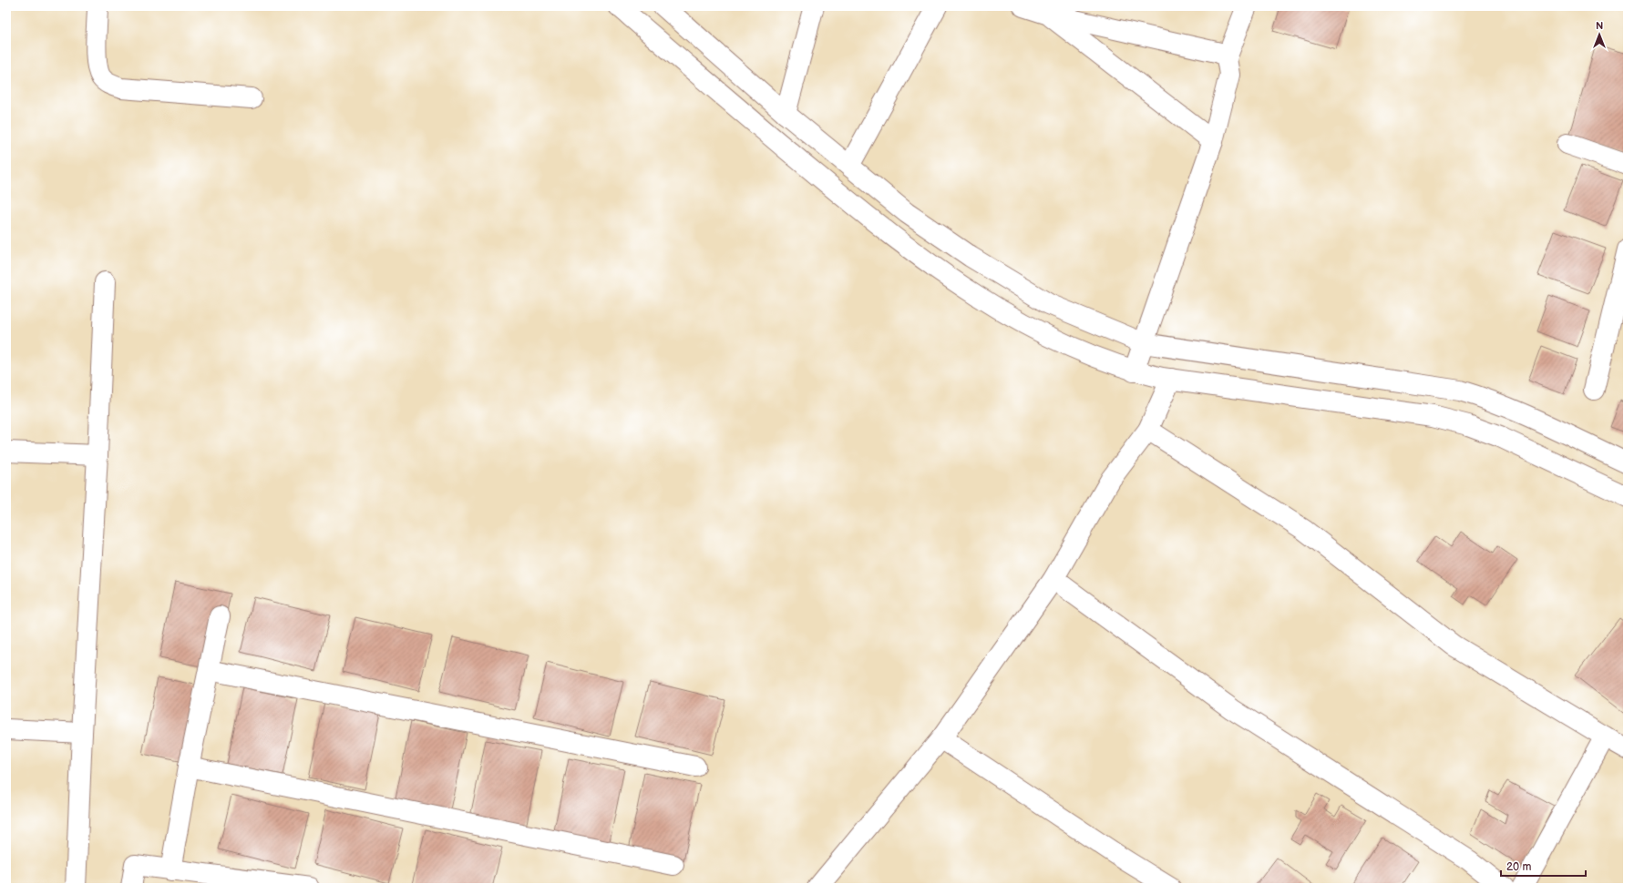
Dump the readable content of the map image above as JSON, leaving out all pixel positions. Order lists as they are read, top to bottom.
{
  "scale_bar": "20 m",
  "north": "top"
}
